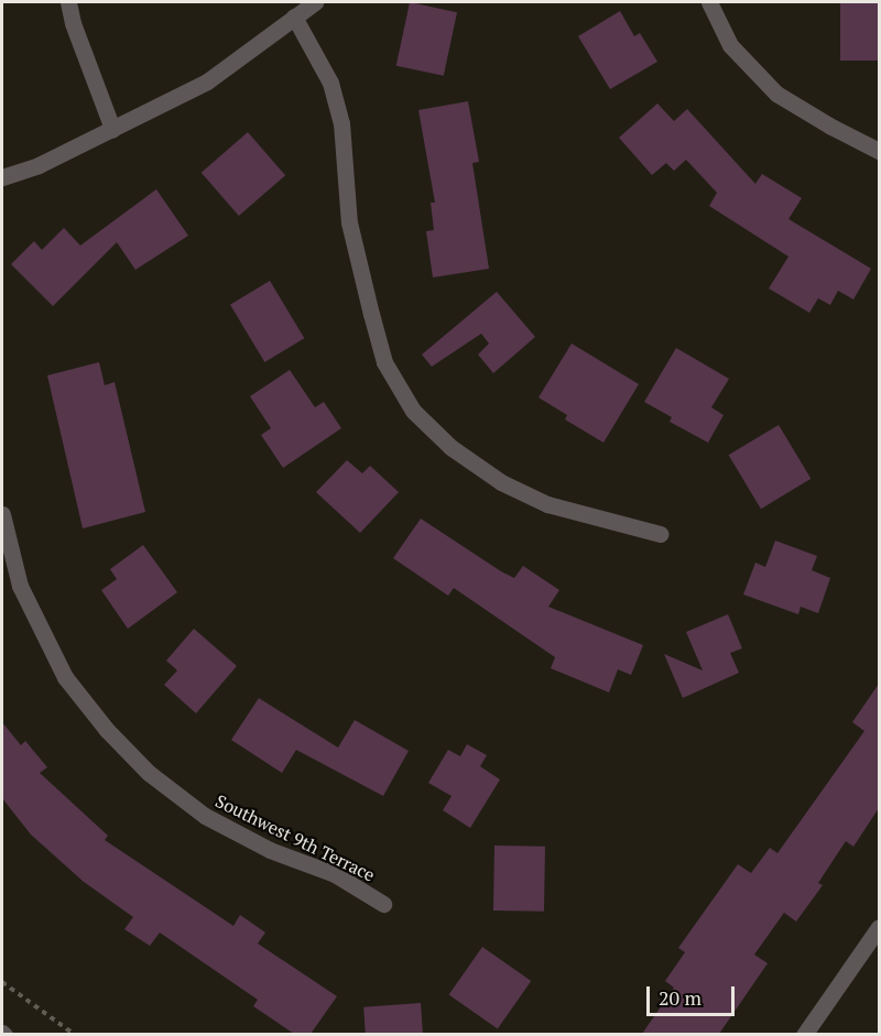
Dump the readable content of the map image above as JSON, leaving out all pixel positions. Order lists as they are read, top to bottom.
{
  "streets": {
    "street": ["Southwest 9th Terrace"]
  },
  "scale_bar": "20 m"
}
